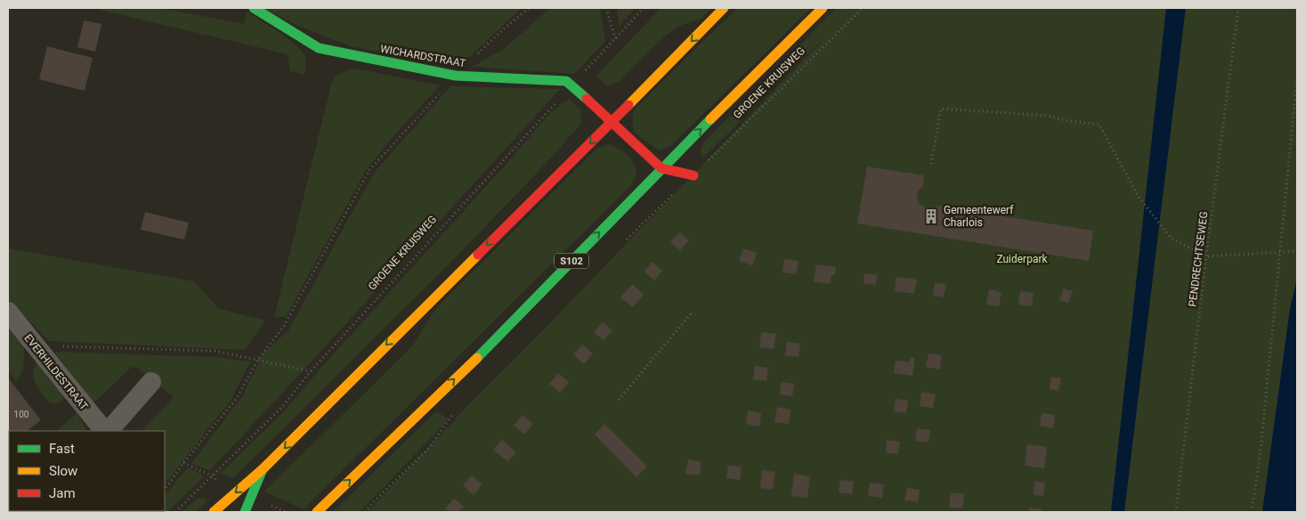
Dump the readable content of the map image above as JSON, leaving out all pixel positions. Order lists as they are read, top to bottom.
{
  "streets": {
    "main road": ["WICHARDSTRAAT", "GROENE KRUISWEG", "S102"],
    "street": ["EVERHILDESTRAAT"],
    "path": ["PENDRECHTSEWEG"]
  },
  "crossings": [
    ["WICHARDSTRAAT", "GROENE KRUISWEG"]
  ],
  "parks": ["Zuiderpark"],
  "places": {
    "building": ["Gemeentewerf Charlois"]
  },
  "house_numbers": ["100"],
  "legend": ["Fast", "Slow", "Jam"]
}
